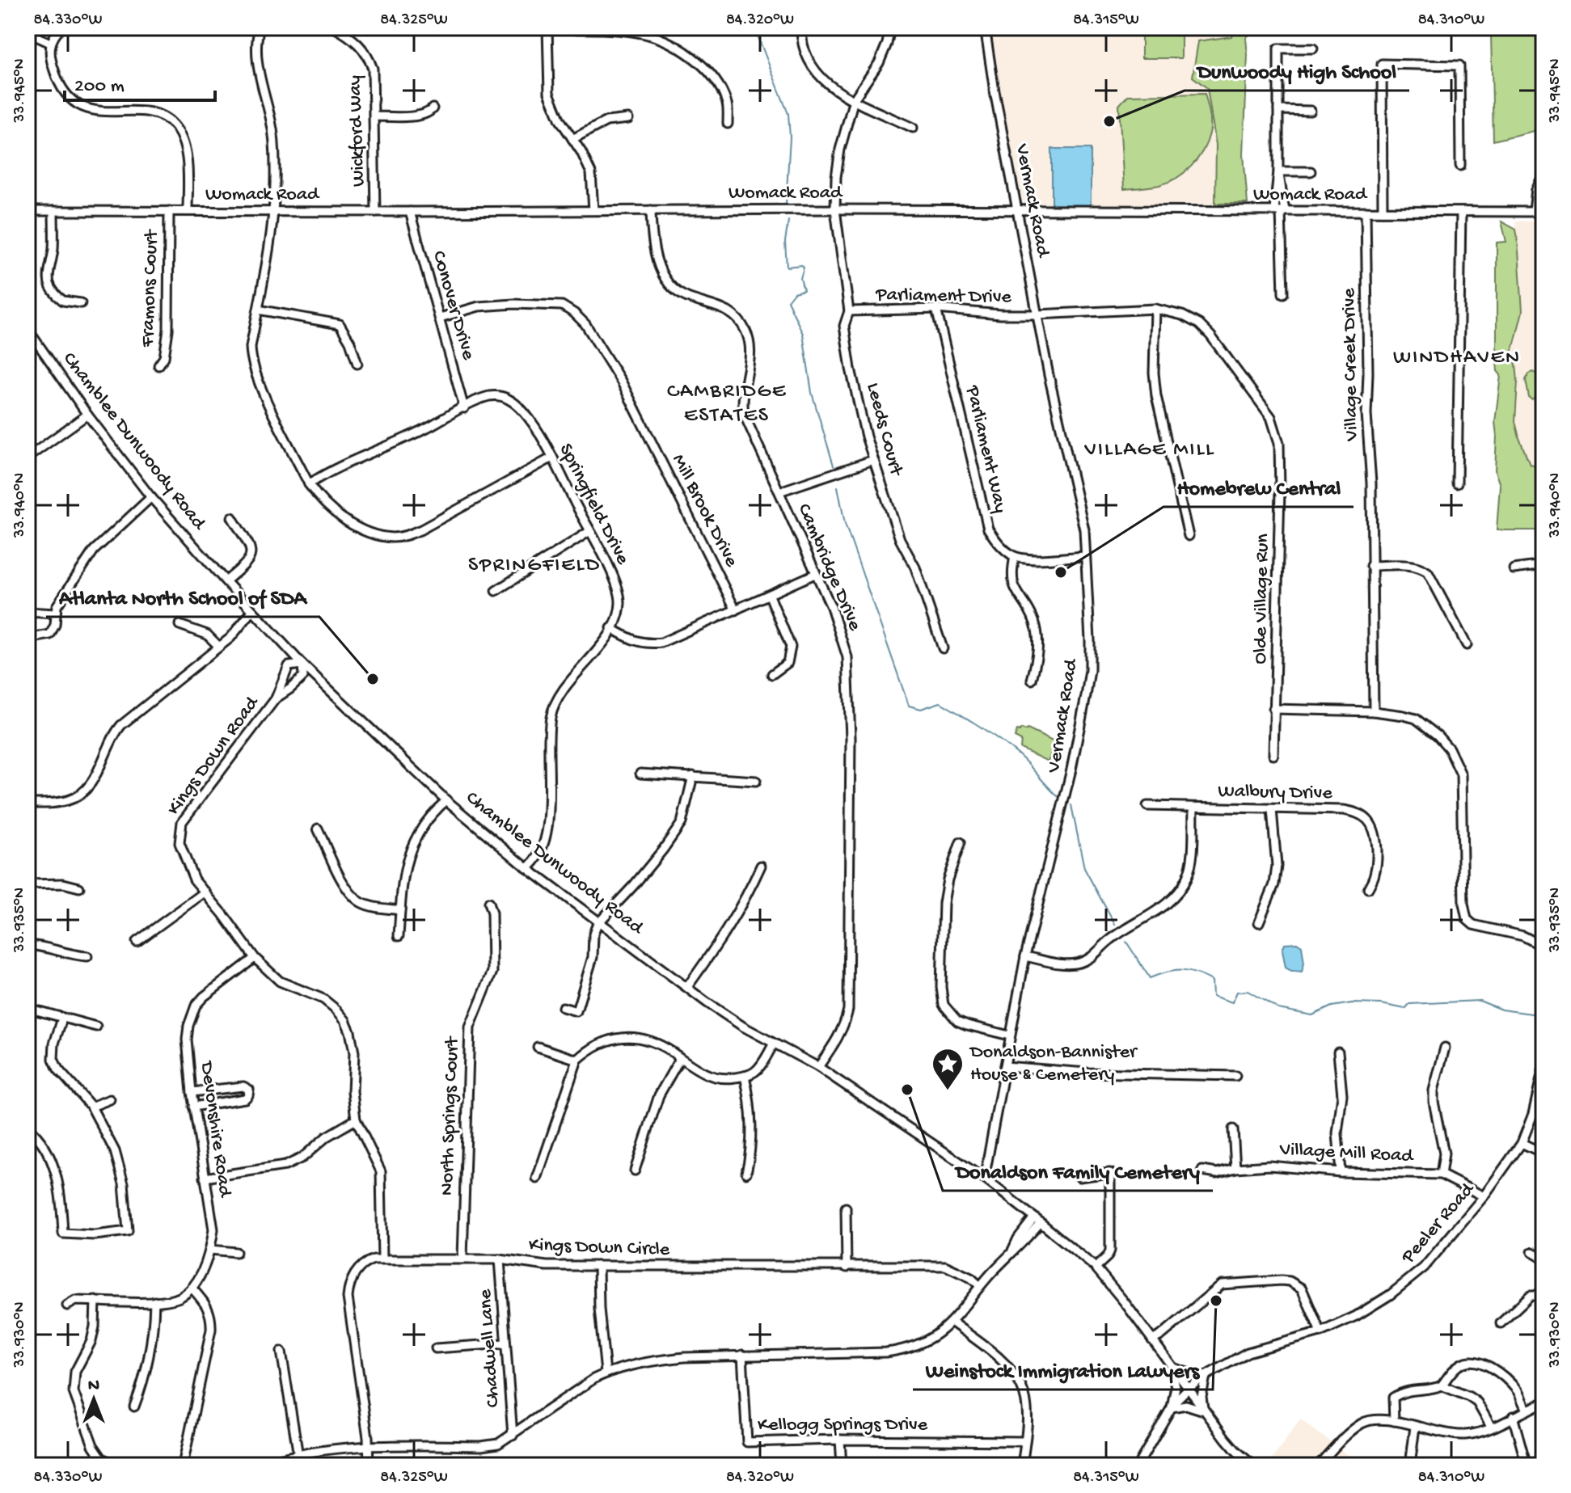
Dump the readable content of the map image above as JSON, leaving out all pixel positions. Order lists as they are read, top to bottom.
{
  "streets": {
    "street": [
      "Wickford Way",
      "Womack Road",
      "Vermack Road",
      "Framons Court",
      "Parliament Drive",
      "Conover Drive",
      "Village Creek Drive",
      "Leeds Court",
      "Chamblee Dunwoody Road",
      "Parliament Way",
      "Springfield Drive",
      "Mill Brook Drive",
      "Cambridge Drive",
      "Olde Village Run",
      "Kings Down Road",
      "Walbury Drive",
      "North Springs Court",
      "Devonshire Road",
      "Village Mill Road",
      "Peeler Road",
      "Kings Down Circle",
      "Chadwell Lane",
      "Kellogg Springs Drive"
    ]
  },
  "crossings": [
    ["Wickford Way", "Womack Road"],
    ["Womack Road", "Vermack Road"],
    ["Womack Road", "Framons Court"],
    ["Womack Road", "Conover Drive"],
    ["Womack Road", "Village Creek Drive"],
    ["Womack Road", "Leeds Court"],
    ["Womack Road", "Cambridge Drive"],
    ["Vermack Road", "Parliament Drive"],
    ["Vermack Road", "Chamblee Dunwoody Road"],
    ["Vermack Road", "Olde Village Run"],
    ["Parliament Drive", "Leeds Court"],
    ["Parliament Drive", "Parliament Way"],
    ["Parliament Drive", "Olde Village Run"],
    ["Conover Drive", "Springfield Drive"],
    ["Conover Drive", "Mill Brook Drive"],
    ["Chamblee Dunwoody Road", "Springfield Drive"],
    ["Chamblee Dunwoody Road", "Cambridge Drive"],
    ["Chamblee Dunwoody Road", "Kings Down Road"],
    ["Kings Down Road", "Devonshire Road"],
    ["Kings Down Road", "Kings Down Circle"],
    ["North Springs Court", "Kings Down Circle"],
    ["Village Mill Road", "Peeler Road"],
    ["Kings Down Circle", "Chadwell Lane"]
  ],
  "districts": [
    "WINDHAVEN",
    "CAMBRIDGE ESTATES",
    "VILLAGE MILL",
    "SPRINGFIELD"
  ],
  "places": {
    "other": [
      "Dunwoody High School",
      "Homebrew Central",
      "Atlanta North School of SDA",
      "Donaldson Family Cemetery",
      "Weinstock Immigration Lawyers"
    ],
    "place": ["Donaldson-Bannister House & Cemetery"]
  },
  "scale_bar": "200 m",
  "north": "top",
  "coordinates": [
    "84.330°W",
    "84.325°W",
    "84.320°W",
    "84.315°W",
    "84.310°W",
    "33.945°N",
    "33.940°N",
    "33.935°N",
    "33.930°N"
  ]
}
